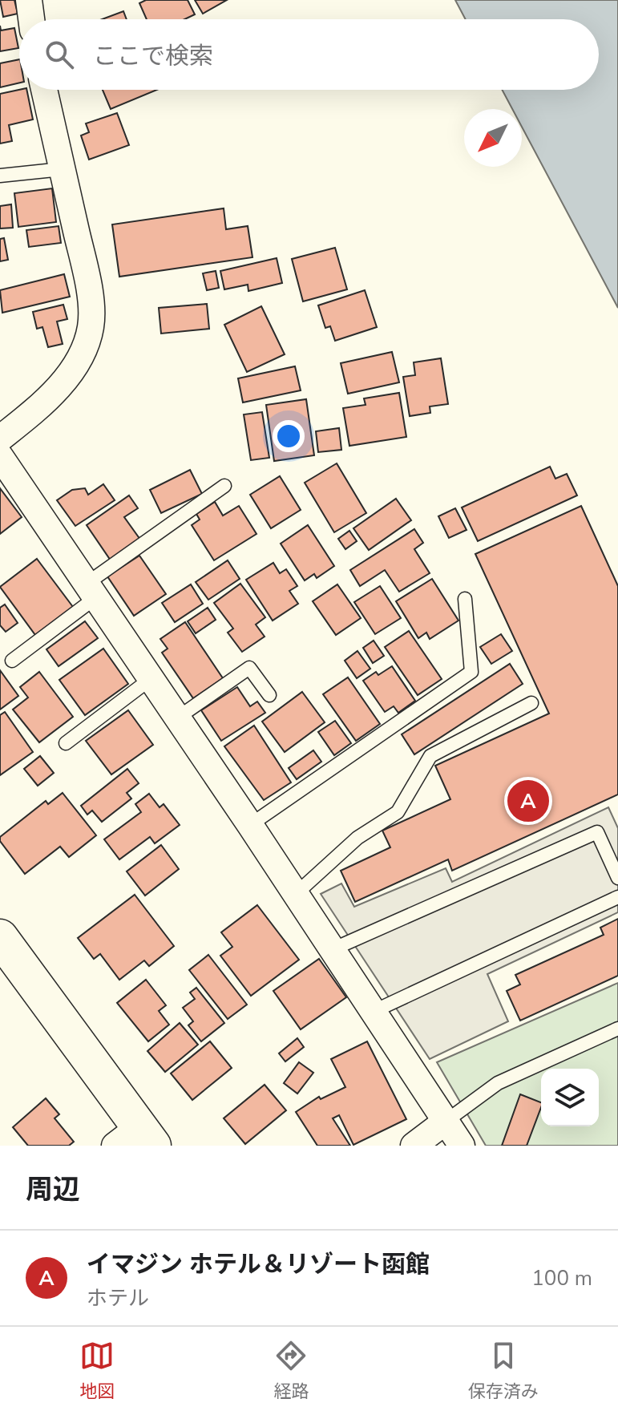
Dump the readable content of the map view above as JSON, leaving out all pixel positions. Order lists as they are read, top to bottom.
{
  "north": "bottom left",
  "page": {
    "search": "ここで検索",
    "pins": "A",
    "heading": "周辺",
    "list": [
      {
        "mark": "A",
        "name": "イマジン ホテル＆リゾート函館",
        "note": "ホテル",
        "value": "100 m"
      }
    ],
    "nav": ["地図", "経路", "保存済み"]
  }
}
